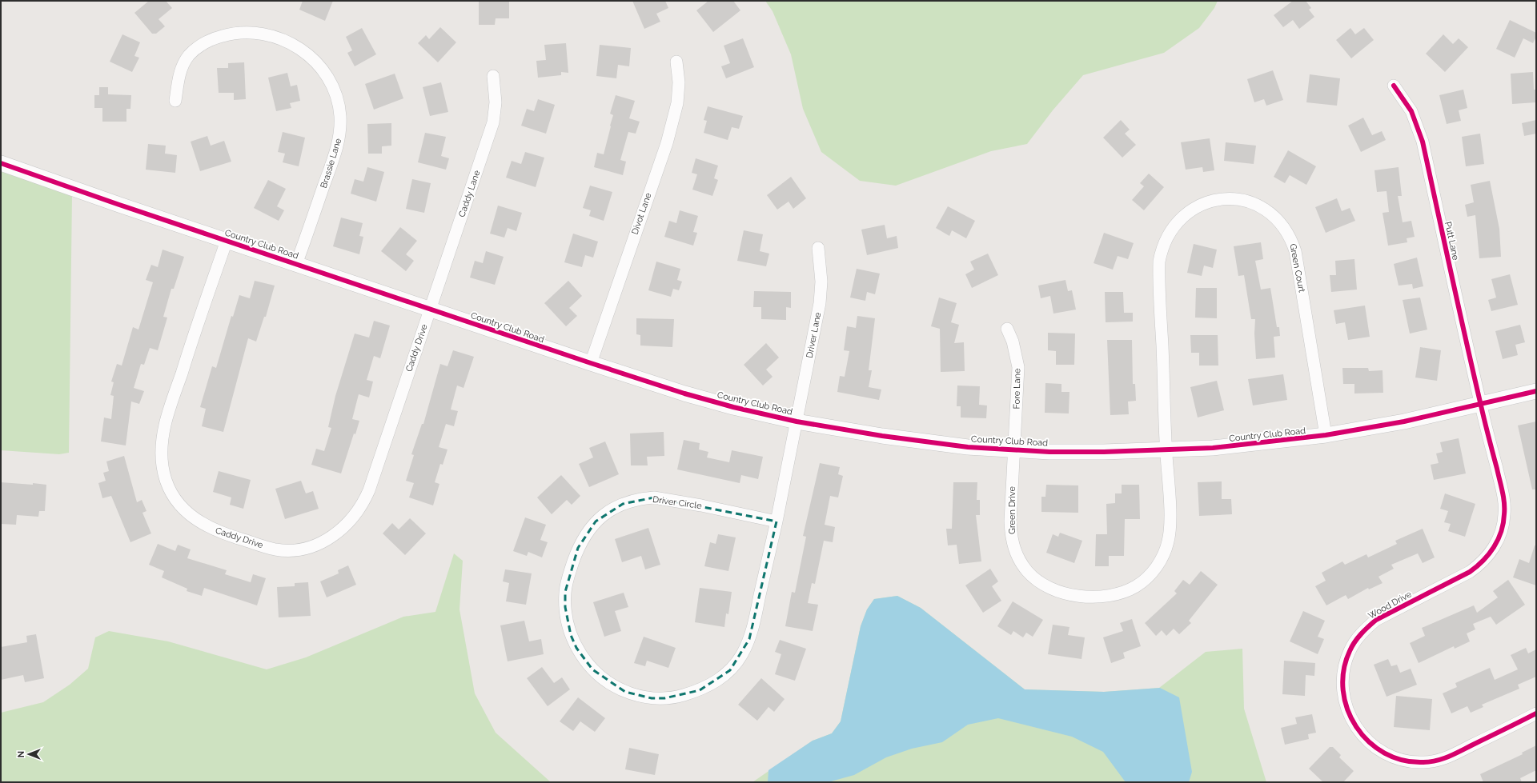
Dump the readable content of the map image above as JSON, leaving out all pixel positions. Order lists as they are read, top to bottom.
{
  "streets": {
    "street": [
      "Brassie Lane",
      "Caddy Lane",
      "Divot Lane",
      "Putt Lane",
      "Country Club Road",
      "Green Court",
      "Driver Lane",
      "Caddy Drive",
      "Fore Lane",
      "Driver Circle",
      "Green Drive",
      "Wood Drive"
    ]
  },
  "crossings": [
    ["Brassie Lane", "Country Club Road"],
    ["Caddy Lane", "Country Club Road"],
    ["Caddy Lane", "Caddy Drive"],
    ["Divot Lane", "Country Club Road"],
    ["Putt Lane", "Country Club Road"],
    ["Putt Lane", "Wood Drive"],
    ["Country Club Road", "Green Court"],
    ["Country Club Road", "Driver Lane"],
    ["Country Club Road", "Caddy Drive"],
    ["Country Club Road", "Fore Lane"],
    ["Country Club Road", "Driver Circle"],
    ["Country Club Road", "Green Drive"],
    ["Country Club Road", "Wood Drive"],
    ["Green Court", "Green Drive"],
    ["Driver Lane", "Driver Circle"],
    ["Fore Lane", "Green Drive"]
  ],
  "north": "left"
}
